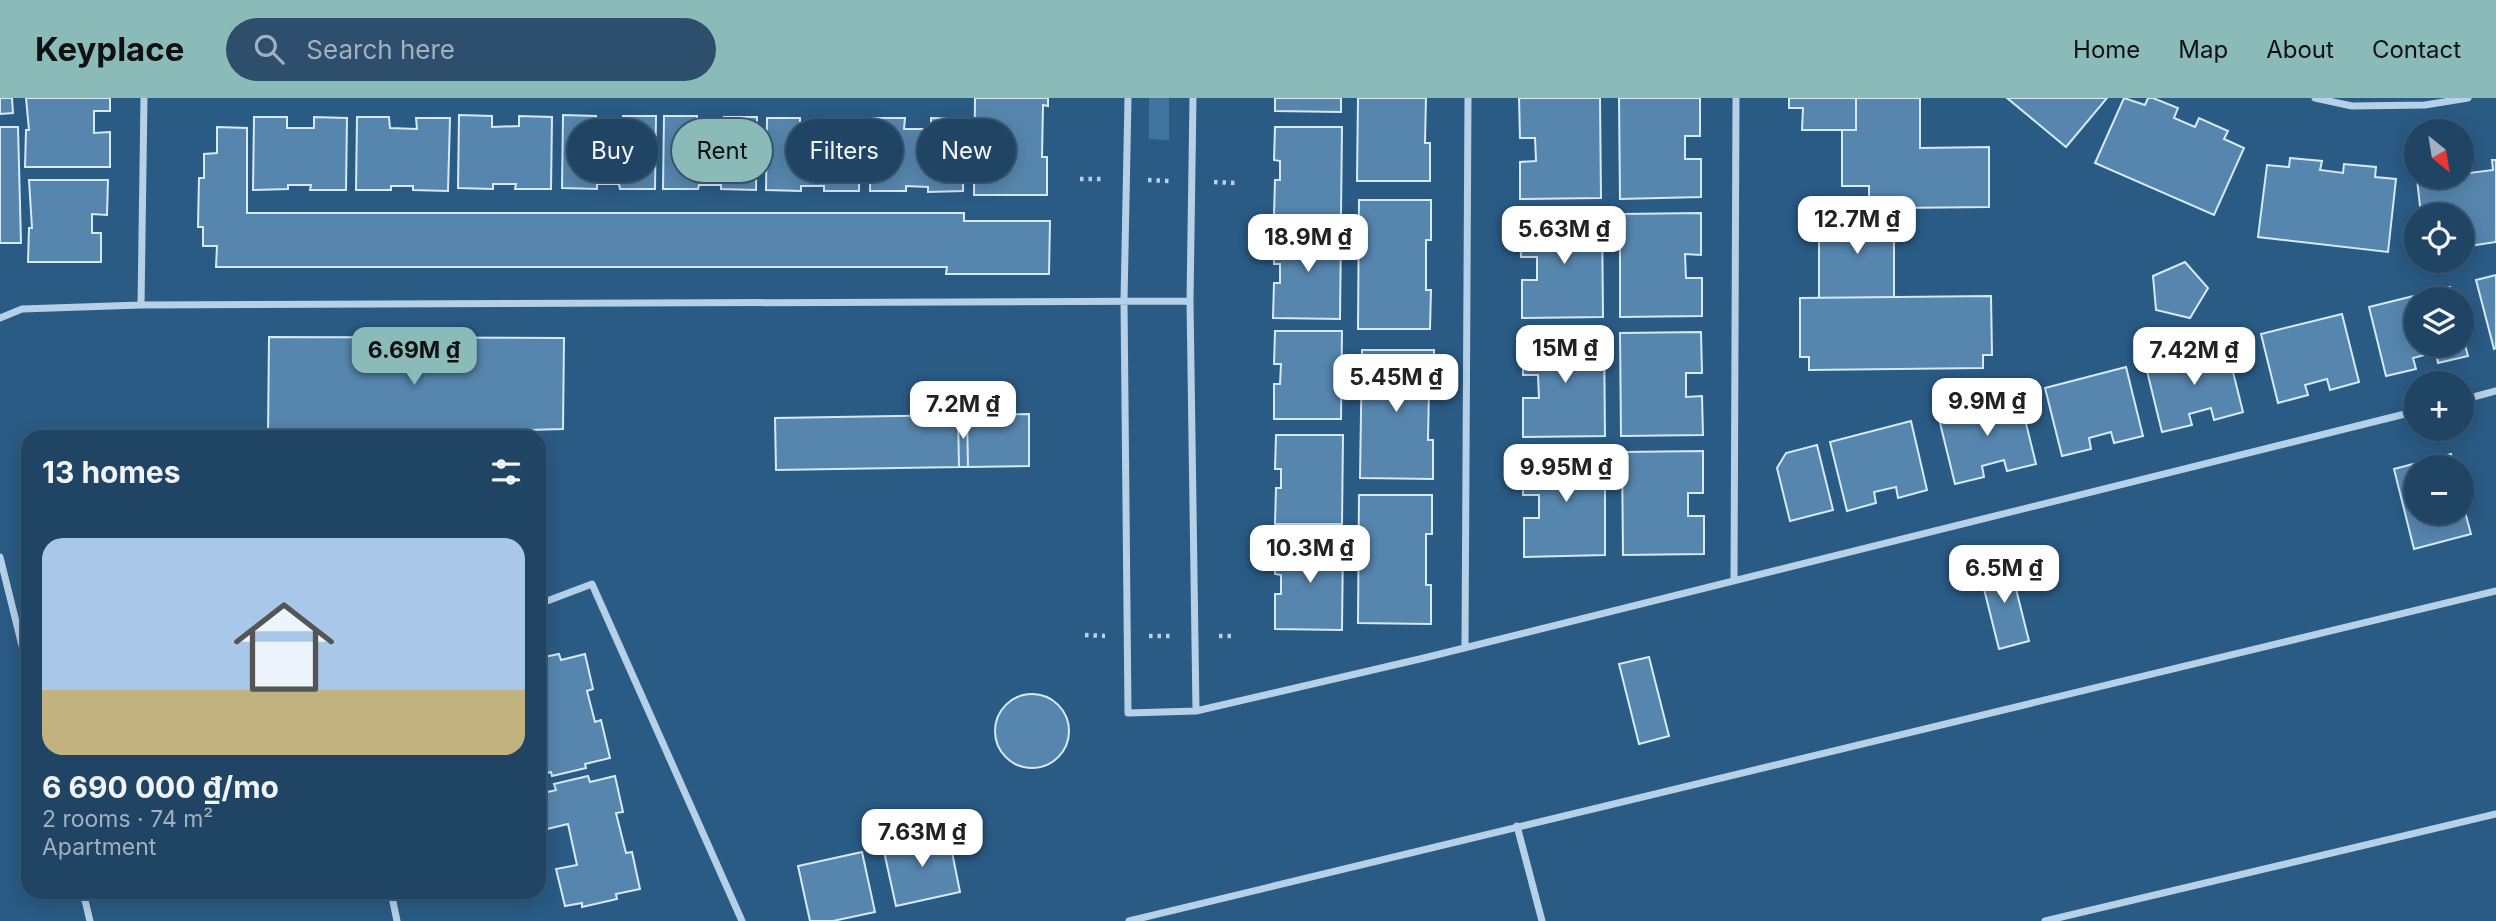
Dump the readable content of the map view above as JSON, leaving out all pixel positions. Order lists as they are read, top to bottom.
{
  "north": "bottom right",
  "page": {
    "header": "Keyplace",
    "search": "Search here",
    "nav": [
      "Home",
      "Map",
      "About",
      "Contact"
    ],
    "map_buttons": ["+", "−"],
    "chip": [
      "Buy",
      "Rent",
      "Filters",
      "New"
    ],
    "price": [
      "12.7M ₫",
      "5.63M ₫",
      "18.9M ₫",
      "15M ₫",
      "6.69M ₫",
      "7.42M ₫",
      "5.45M ₫",
      "9.9M ₫",
      "7.2M ₫",
      "9.95M ₫",
      "10.3M ₫",
      "6.5M ₫",
      "7.63M ₫"
    ],
    "heading": "13 homes",
    "list": [
      {
        "name": "6 690 000 ₫/mo",
        "note": "2 rooms · 74 m² · Apartment"
      }
    ]
  }
}
